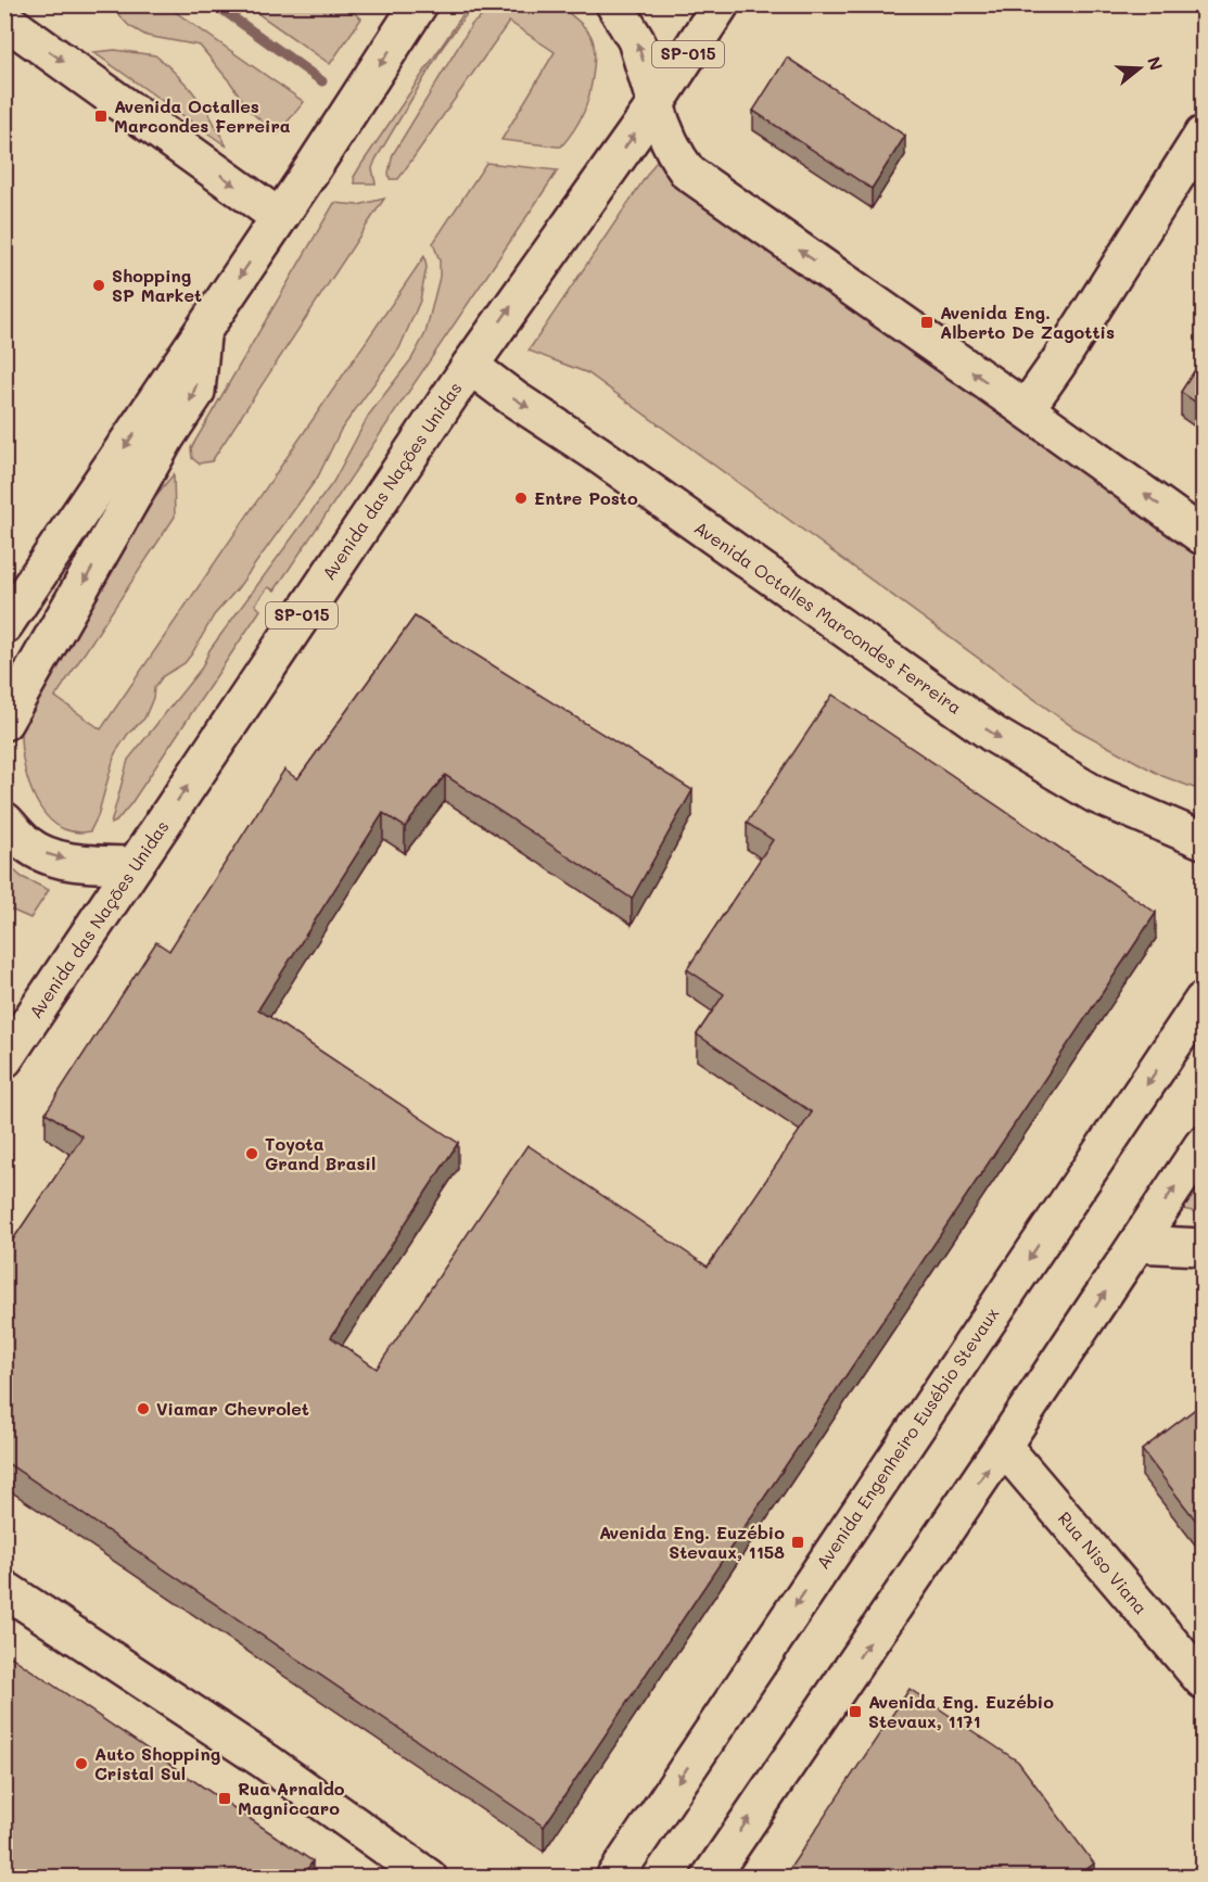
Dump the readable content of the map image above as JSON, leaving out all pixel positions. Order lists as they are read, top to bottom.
{
  "streets": {
    "main road": [
      "SP-015",
      "Avenida das Nações Unidas",
      "Avenida Octalles Marcondes Ferreira",
      "Avenida Engenheiro Eusébio Stevaux",
      "Rua Niso Viana"
    ]
  },
  "crossings": [
    ["Avenida das Nações Unidas", "Avenida Octalles Marcondes Ferreira"]
  ],
  "places": {
    "transit": [
      "Avenida Octalles Marcondes Ferreira",
      "Avenida Eng. Alberto De Zagottis",
      "Avenida Eng. Euzébio Stevaux, 1158",
      "Avenida Eng. Euzébio Stevaux, 1171",
      "Rua Arnaldo Magniccaro"
    ],
    "other": [
      "Shopping SP Market",
      "Entre Posto",
      "Toyota Grand Brasil",
      "Viamar Chevrolet",
      "Auto Shopping Cristal Sul"
    ]
  },
  "north": "right"
}
